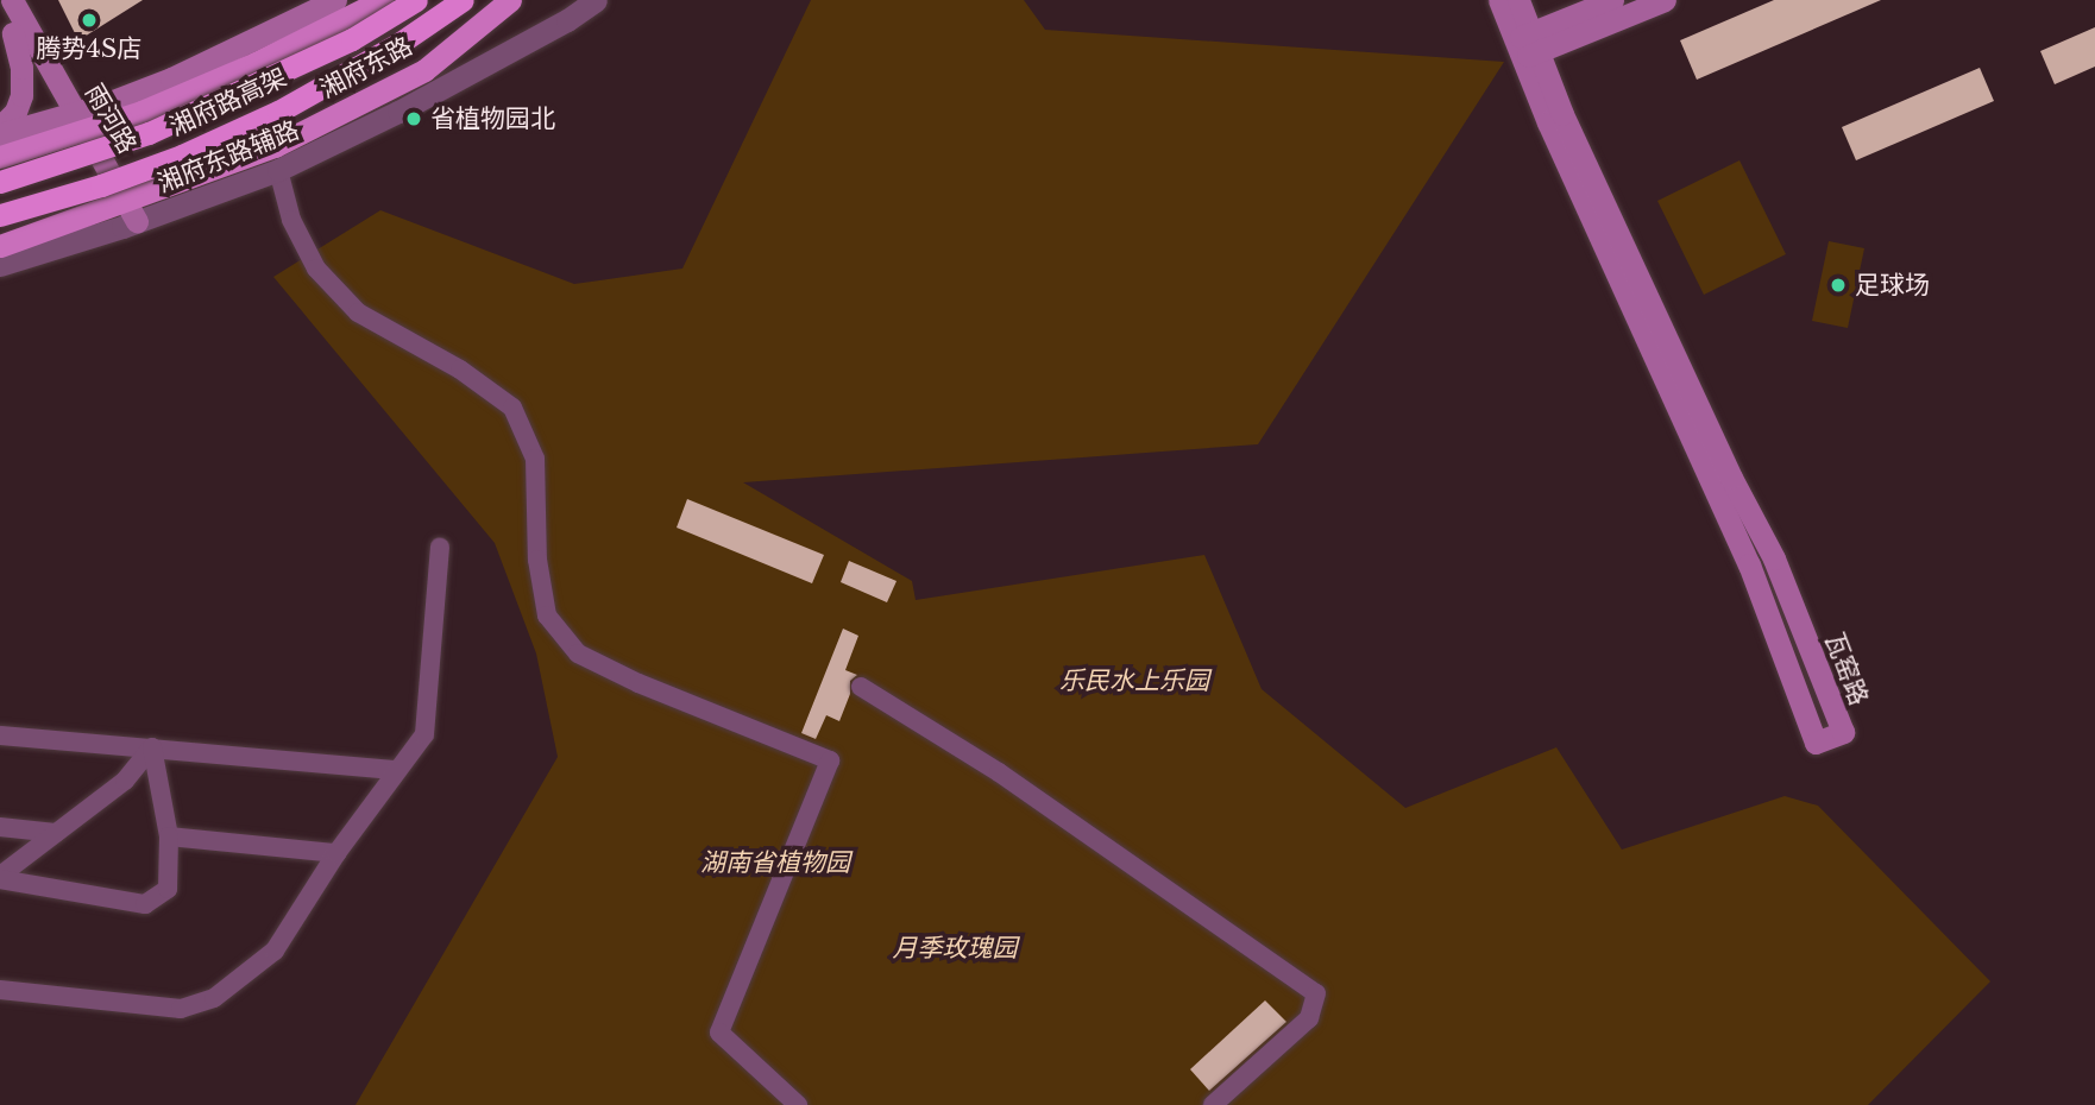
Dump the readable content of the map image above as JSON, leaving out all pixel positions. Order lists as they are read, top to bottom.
{
  "streets": {
    "highway": ["湘府路高架"],
    "main road": ["湘府东路", "雨河路", "瓦窑路"],
    "street": ["湘府东路辅路"]
  },
  "crossings": [
    ["湘府东路", "雨河路"],
    ["雨河路", "湘府东路辅路"]
  ],
  "parks": ["乐民水上乐园", "湖南省植物园", "月季玫瑰园"],
  "places": ["腾势4S店", "省植物园北", "足球场"]
}
